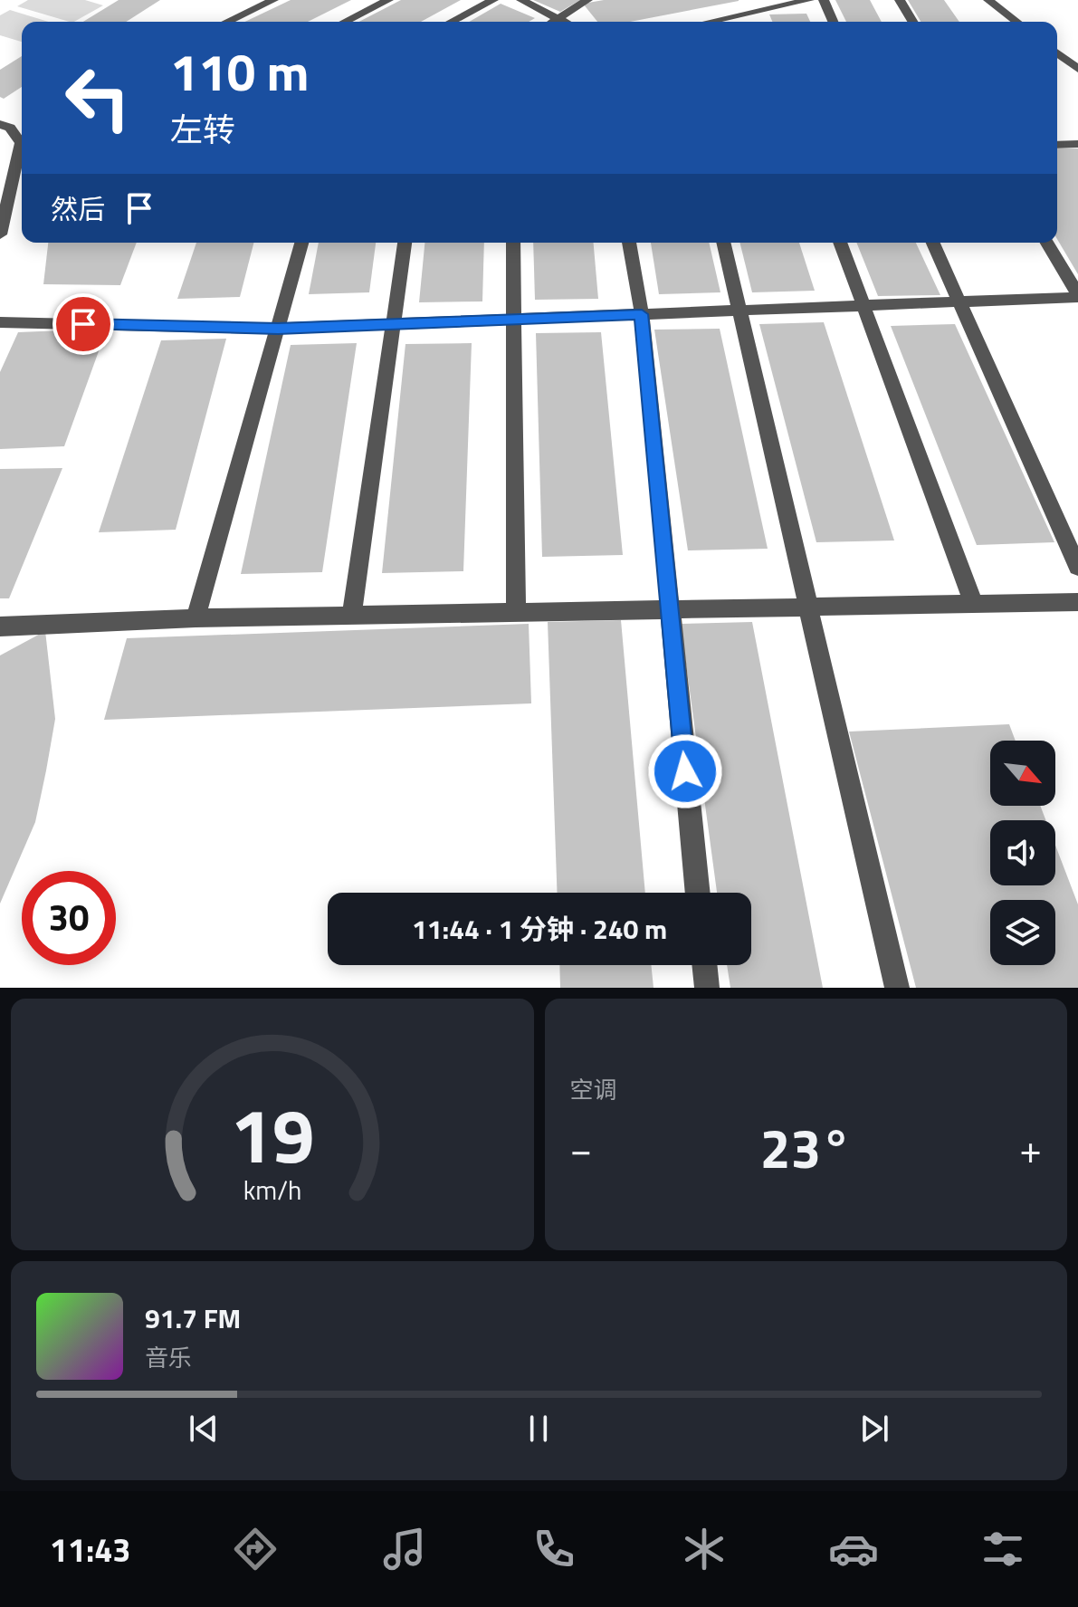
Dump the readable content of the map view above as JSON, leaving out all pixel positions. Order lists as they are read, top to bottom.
{
  "north": "bottom right",
  "page": {
    "turn": ["110 m", "左转"],
    "then": "然后",
    "limit": "30",
    "trip": "11:44 · 1 分钟 · 240 m",
    "tile": "空调",
    "heat": ["−", "23°", "+"],
    "song": ["91.7 FM", "音乐"],
    "tabs": "11:43",
    "gauge": ["19", "km/h"]
  }
}
